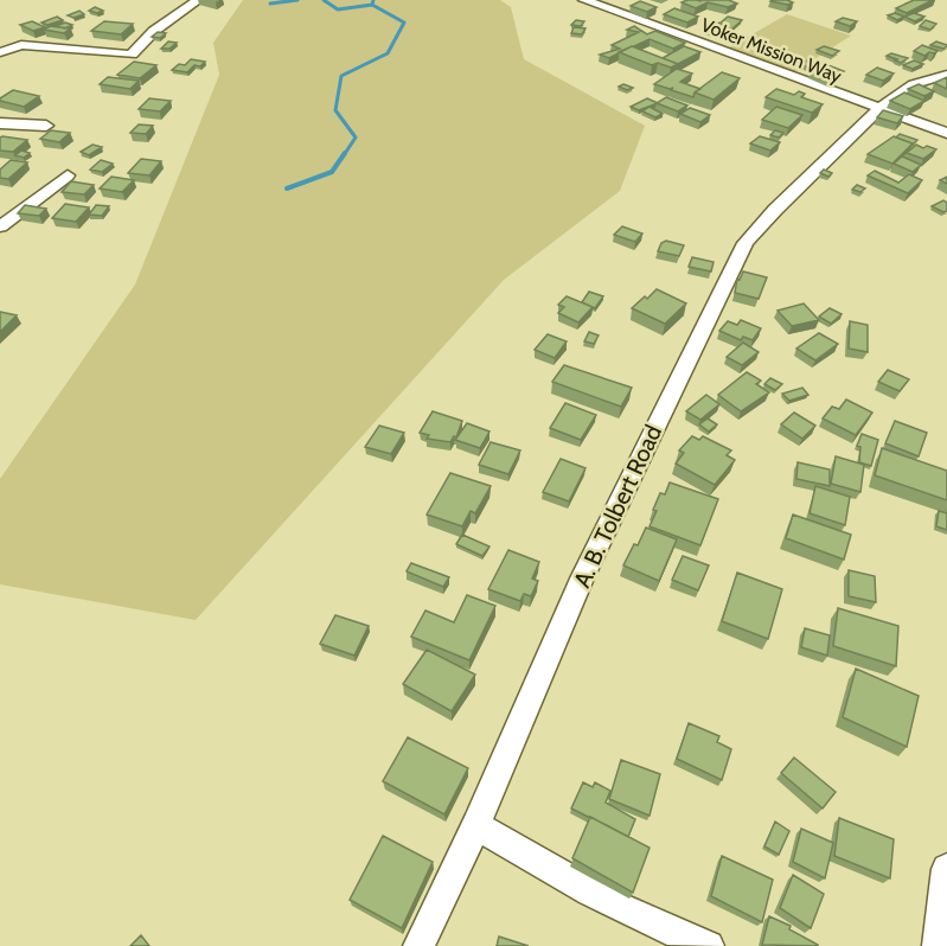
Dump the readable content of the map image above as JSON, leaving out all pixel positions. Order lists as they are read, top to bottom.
{
  "streets": {
    "street": ["Voker Mission Way", "A. B. Tolbert Road"]
  },
  "crossings": [
    ["Voker Mission Way", "A. B. Tolbert Road"]
  ]
}
